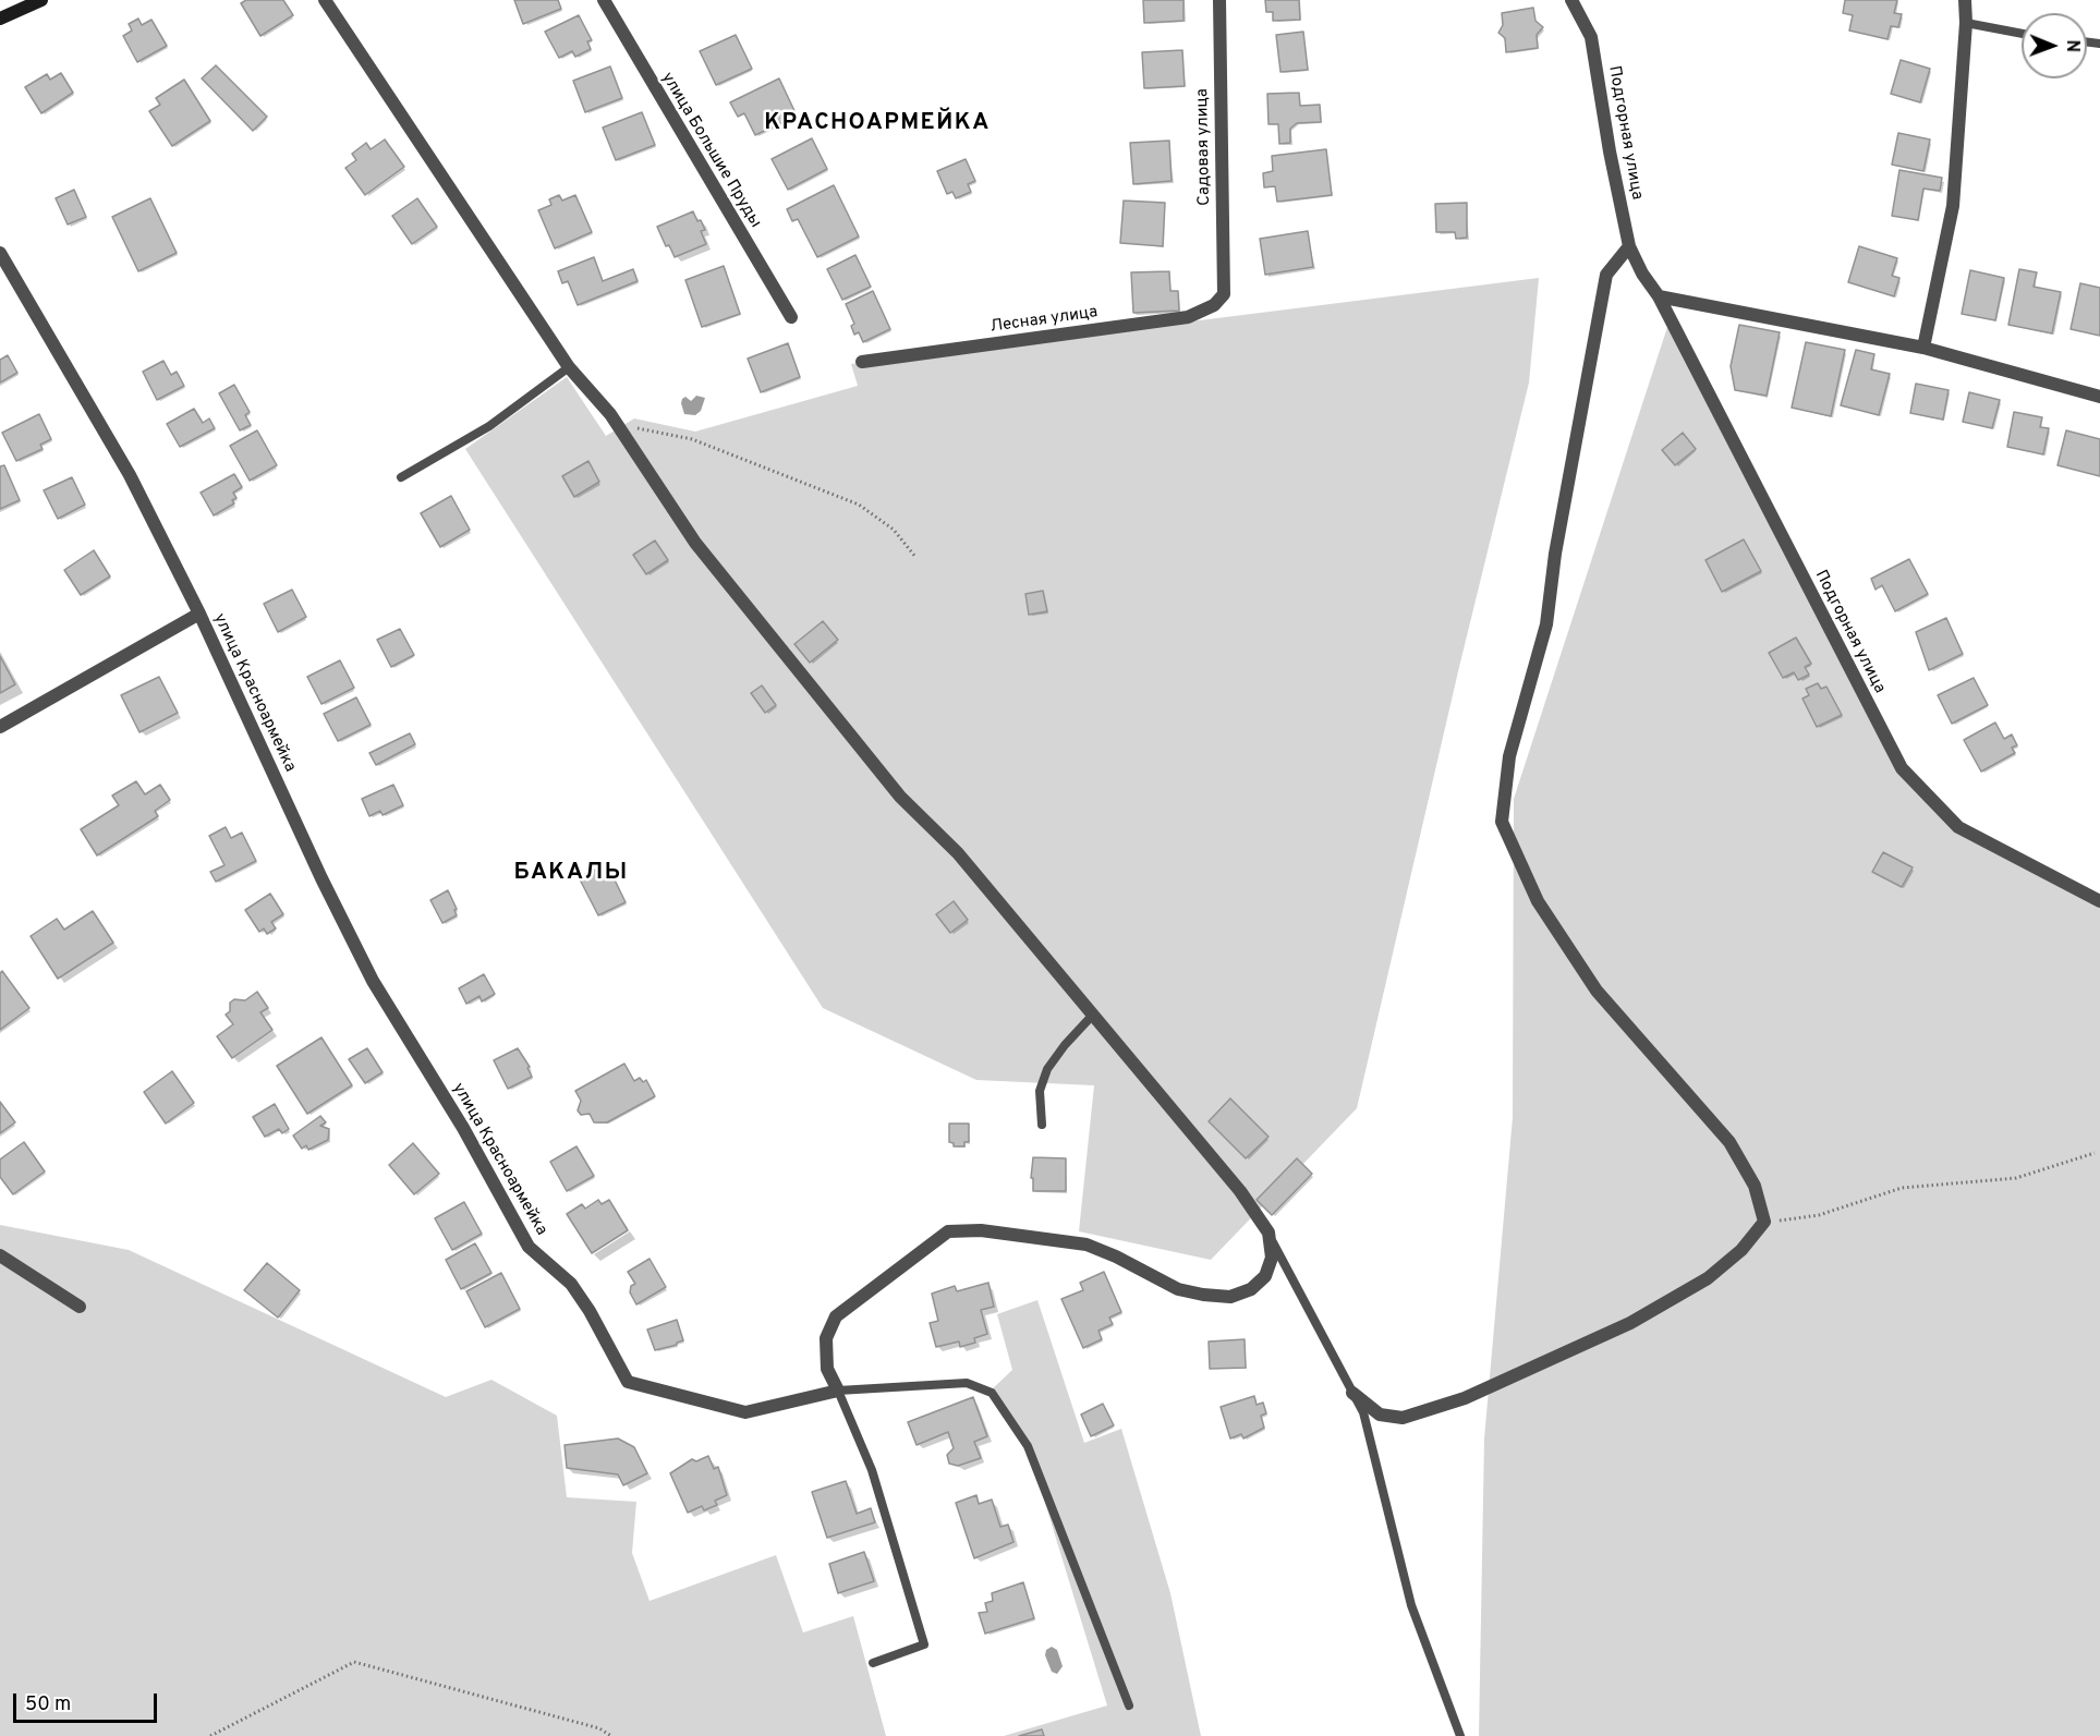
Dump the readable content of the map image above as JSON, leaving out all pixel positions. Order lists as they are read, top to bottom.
{
  "streets": {
    "street": [
      "Подгорная улица",
      "Садовая улица",
      "улица Большие Пруды",
      "Лесная улица",
      "улица Красноармейка"
    ]
  },
  "crossings": [
    ["Садовая улица", "Лесная улица"]
  ],
  "districts": ["КРАСНОАРМЕЙКА", "БАКАЛЫ"],
  "scale_bar": "50 m",
  "north": "right"
}
